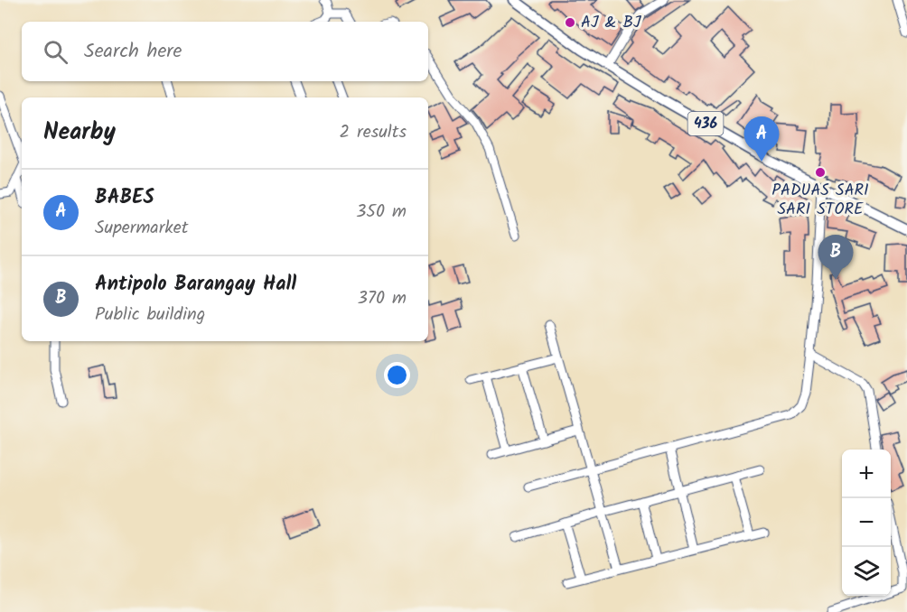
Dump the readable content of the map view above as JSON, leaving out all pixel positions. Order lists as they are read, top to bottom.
{
  "streets": {
    "main road": ["436"]
  },
  "places": ["AJ & BJ", "PADUAS SARI SARI STORE"],
  "page": {
    "search": "Search here",
    "heading": ["Nearby", "2 results"],
    "pins": ["A", "B"],
    "list": [
      {
        "mark": "A",
        "name": "BABES",
        "note": "Supermarket",
        "value": "350 m"
      },
      {
        "mark": "B",
        "name": "Antipolo Barangay Hall",
        "note": "Public building",
        "value": "370 m"
      }
    ],
    "map_buttons": ["+", "−"]
  }
}
